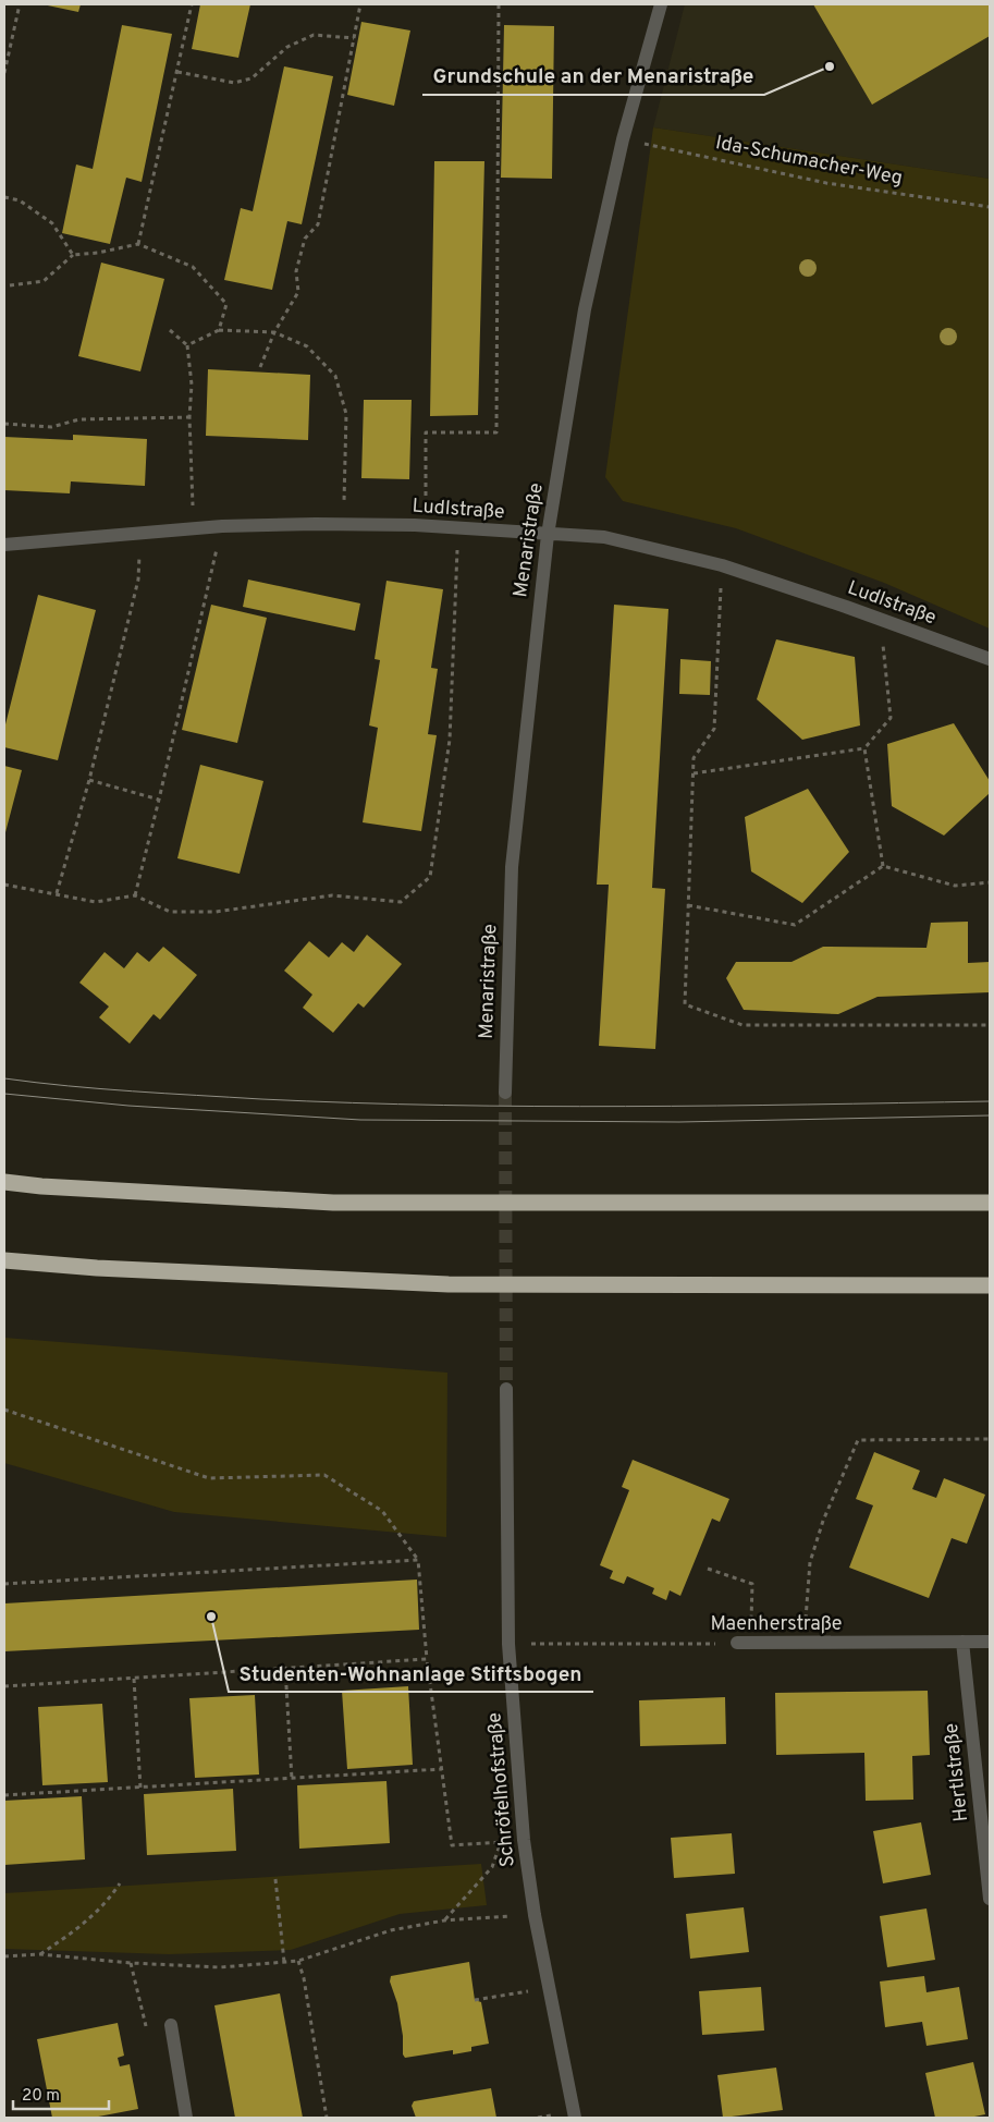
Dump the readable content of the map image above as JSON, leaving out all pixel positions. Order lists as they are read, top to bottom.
{
  "streets": {
    "street": [
      "Ludlstraße",
      "Menaristraße",
      "Maenherstraße",
      "Hertlstraße",
      "Schröfelhofstraße"
    ],
    "path": ["Ida-Schumacher-Weg"]
  },
  "crossings": [
    ["Ida-Schumacher-Weg", "Menaristraße"],
    ["Ludlstraße", "Menaristraße"],
    ["Maenherstraße", "Hertlstraße"],
    ["Maenherstraße", "Schröfelhofstraße"]
  ],
  "places": ["Grundschule an der Menaristraße", "Studenten-Wohnanlage Stiftsbogen"],
  "scale_bar": "20 m"
}
